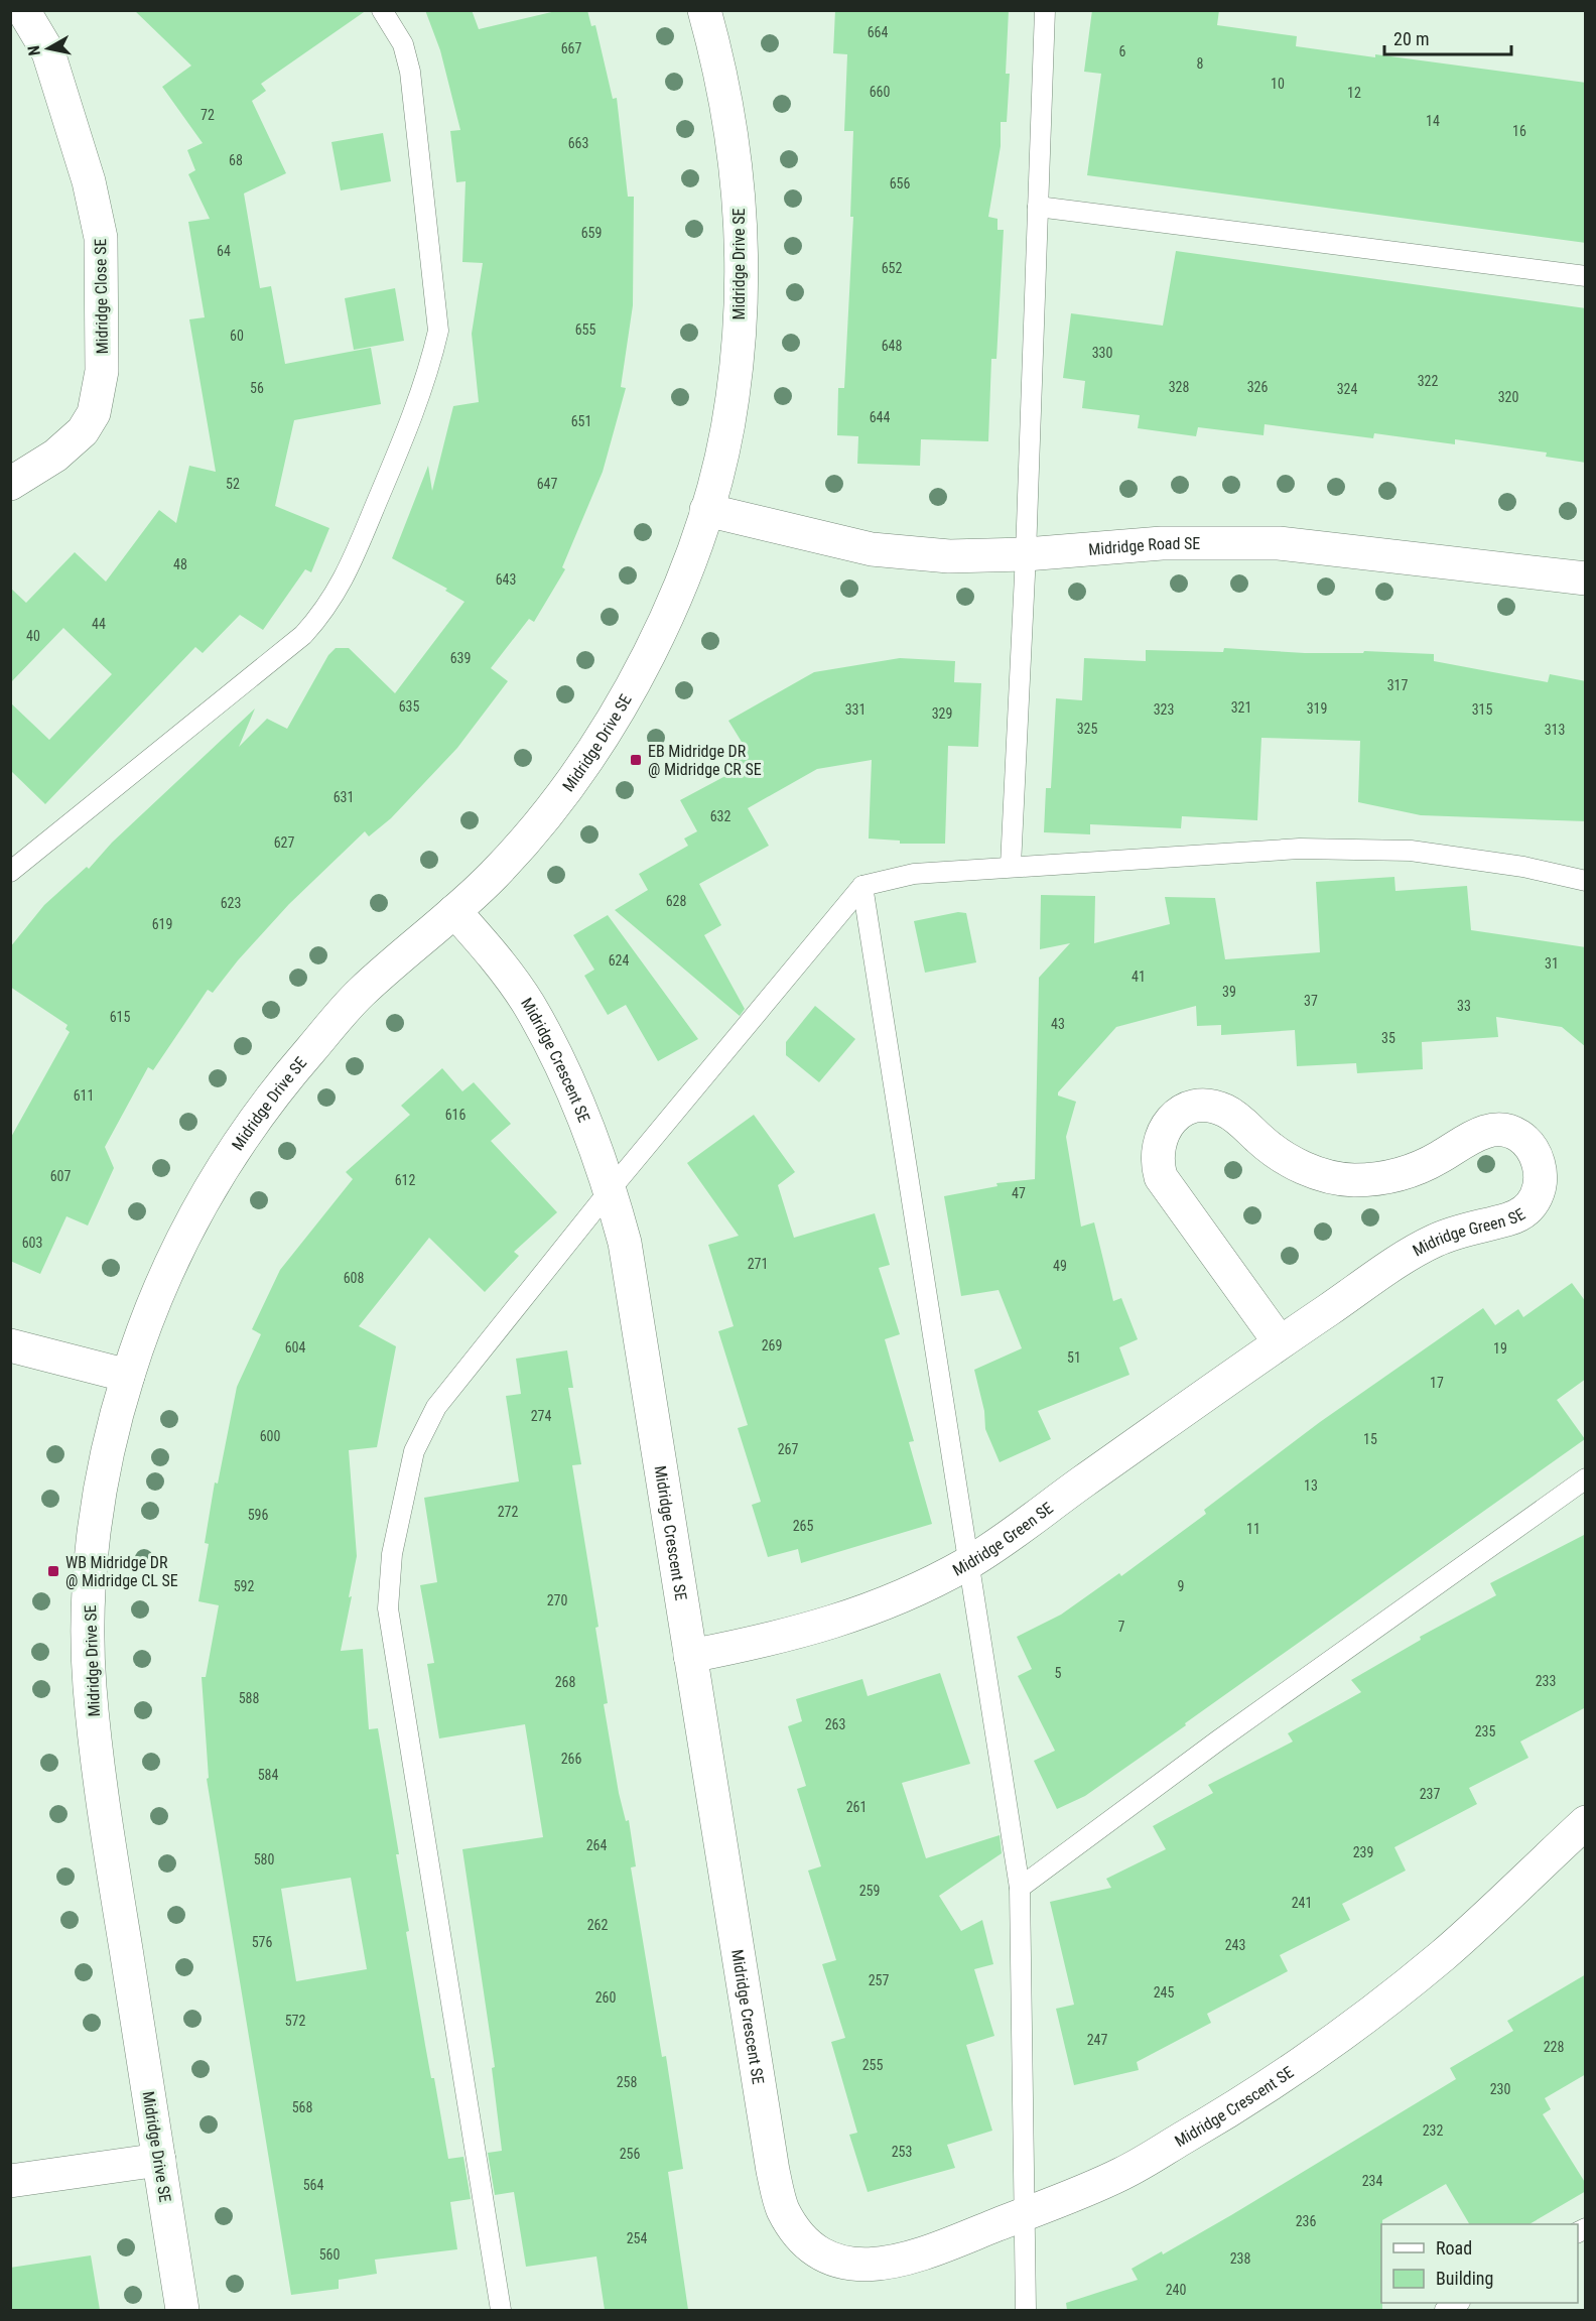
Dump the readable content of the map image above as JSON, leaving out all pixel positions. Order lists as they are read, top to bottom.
{
  "streets": {
    "street": [
      "Midridge Drive SE",
      "Midridge Close SE",
      "Midridge Road SE",
      "Midridge Crescent SE",
      "Midridge Green SE"
    ]
  },
  "crossings": [
    ["Midridge Drive SE", "Midridge Road SE"],
    ["Midridge Drive SE", "Midridge Crescent SE"],
    ["Midridge Crescent SE", "Midridge Green SE"]
  ],
  "places": {
    "transit": ["EB Midridge DR @ Midridge CR SE", "WB Midridge DR @ Midridge CL SE"]
  },
  "house_numbers": [
    "664",
    "667",
    "6",
    "8",
    "10",
    "660",
    "12",
    "72",
    "14",
    "16",
    "663",
    "68",
    "656",
    "659",
    "64",
    "652",
    "655",
    "60",
    "648",
    "330",
    "322",
    "328",
    "326",
    "56",
    "324",
    "320",
    "644",
    "651",
    "52",
    "647",
    "48",
    "643",
    "44",
    "40",
    "639",
    "317",
    "635",
    "321",
    "319",
    "331",
    "323",
    "315",
    "329",
    "325",
    "313",
    "631",
    "632",
    "627",
    "628",
    "623",
    "619",
    "624",
    "31",
    "41",
    "39",
    "37",
    "33",
    "615",
    "43",
    "35",
    "611",
    "616",
    "607",
    "612",
    "47",
    "603",
    "271",
    "49",
    "608",
    "269",
    "604",
    "19",
    "51",
    "17",
    "274",
    "600",
    "15",
    "267",
    "13",
    "272",
    "596",
    "265",
    "11",
    "592",
    "9",
    "270",
    "7",
    "5",
    "233",
    "268",
    "588",
    "263",
    "235",
    "266",
    "584",
    "237",
    "261",
    "264",
    "239",
    "580",
    "259",
    "241",
    "262",
    "576",
    "243",
    "257",
    "245",
    "260",
    "572",
    "247",
    "228",
    "255",
    "258",
    "230",
    "568",
    "232",
    "253",
    "256",
    "234",
    "564",
    "236",
    "254",
    "560",
    "238",
    "240"
  ],
  "legend": ["Road", "Building"],
  "scale_bar": "20 m",
  "north": "left"
}
